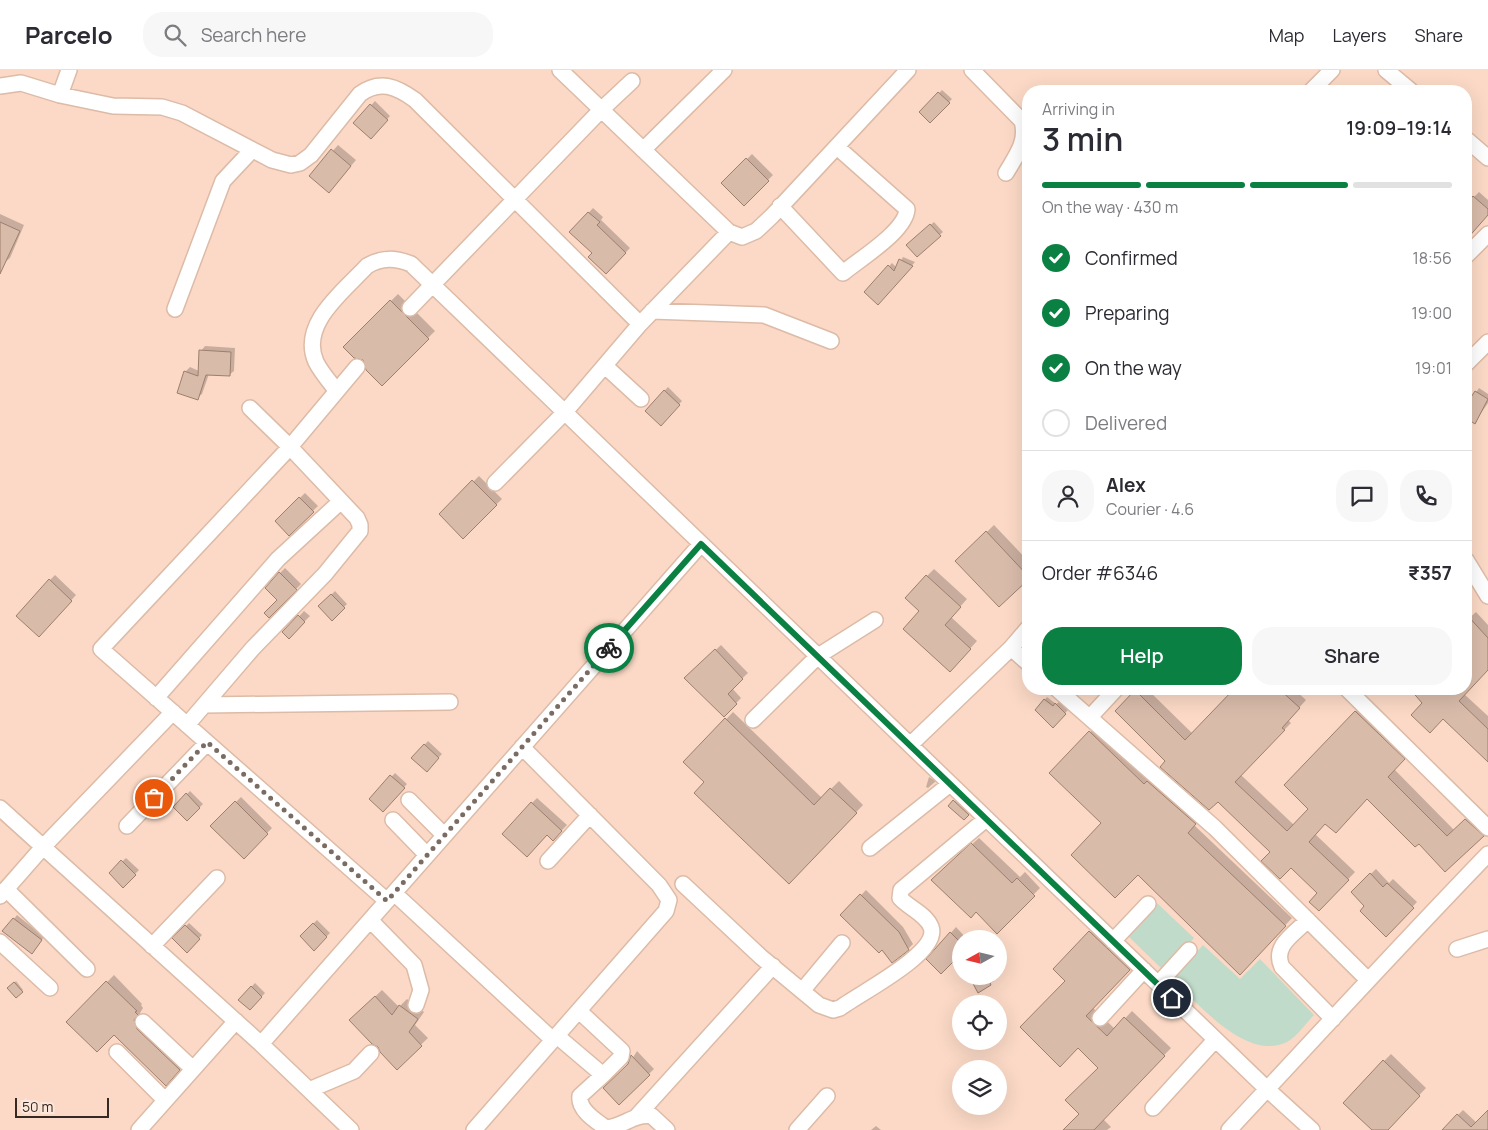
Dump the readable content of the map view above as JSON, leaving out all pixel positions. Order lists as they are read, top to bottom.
{
  "scale_bar": "50 m",
  "north": "left",
  "page": {
    "header": "Parcelo",
    "search": "Search here",
    "nav": ["Map", "Layers", "Share"],
    "heading": ["3 min", "Arriving in", "19:09–19:14"],
    "panel": [
      "Alex",
      "Courier · 4.6",
      "Order #6346",
      "₹357"
    ],
    "bar": "On the way · 430 m",
    "list": [
      ["Confirmed", "18:56"],
      ["Preparing", "19:00"],
      ["On the way", "19:01"],
      "Delivered"
    ],
    "buttons": ["Help", "Share"],
    "scale": "50 m"
  }
}
